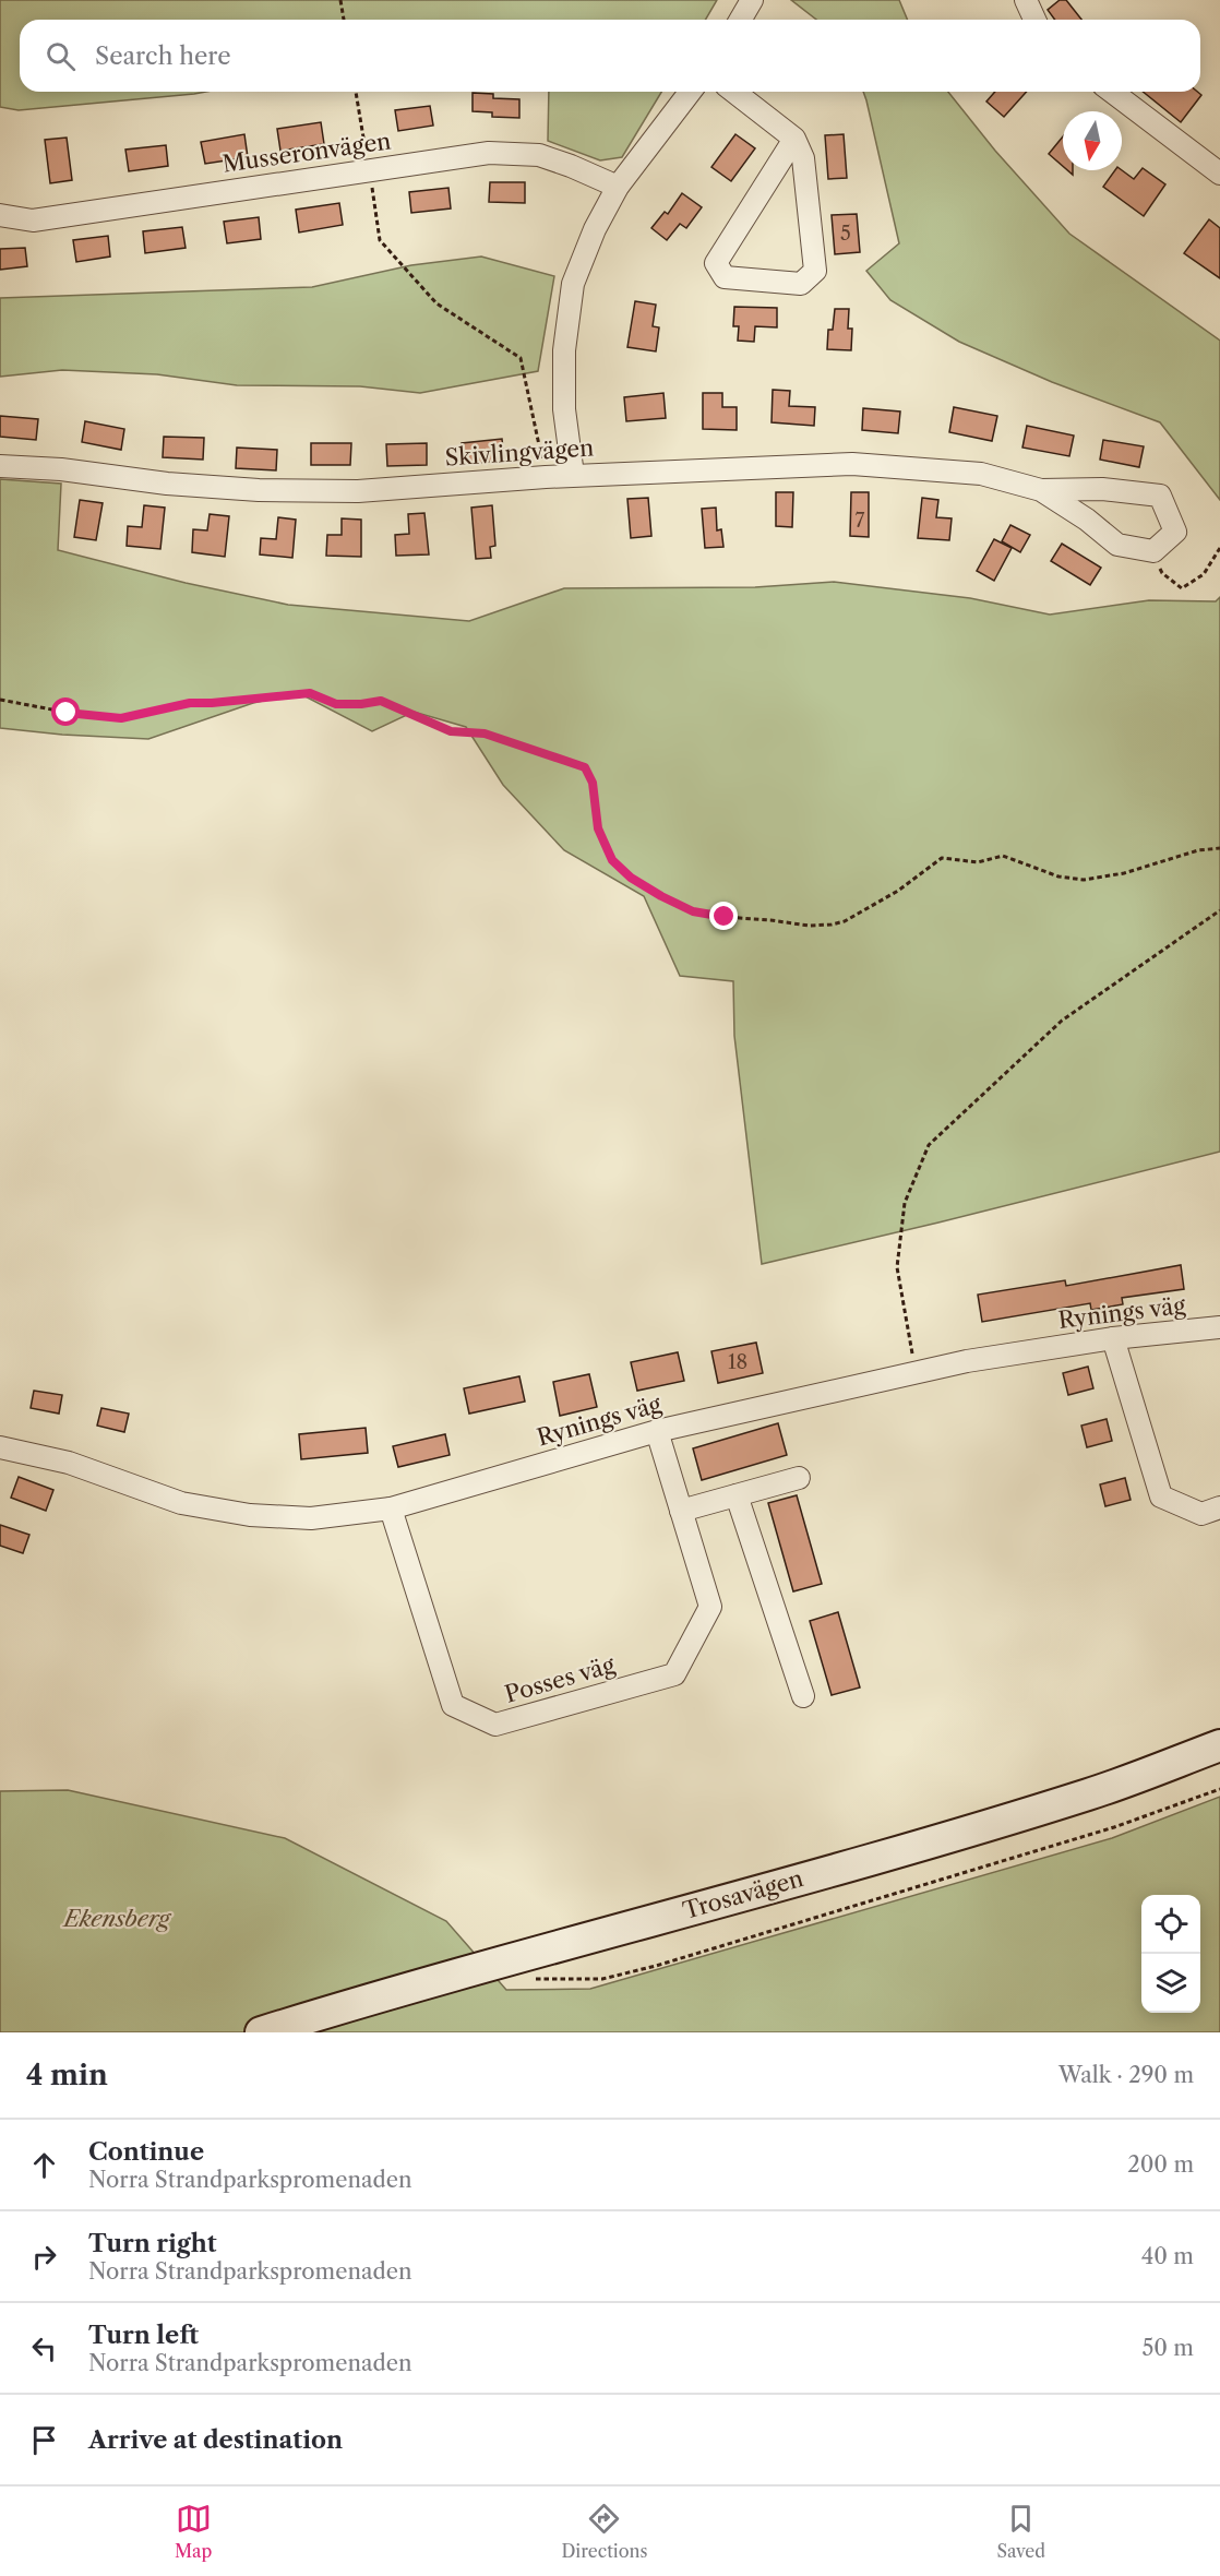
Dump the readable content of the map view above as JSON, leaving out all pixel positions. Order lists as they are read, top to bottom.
{
  "streets": {
    "main road": ["Trosavägen"],
    "street": [
      "Musseronvägen",
      "Skivlingvägen",
      "Rynings väg",
      "Posses väg"
    ]
  },
  "crossings": [
    ["Rynings väg", "Posses väg"]
  ],
  "parks": ["Ekensberg"],
  "house_numbers": ["5", "7", "18"],
  "north": "bottom",
  "page": {
    "search": "Search here",
    "heading": ["4 min", "Walk · 290 m"],
    "list": [
      ["Continue", "Norra Strandparkspromenaden", "200 m"],
      ["Turn right", "Norra Strandparkspromenaden", "40 m"],
      ["Turn left", "Norra Strandparkspromenaden", "50 m"],
      "Arrive at destination"
    ],
    "nav": ["Map", "Directions", "Saved"]
  }
}
